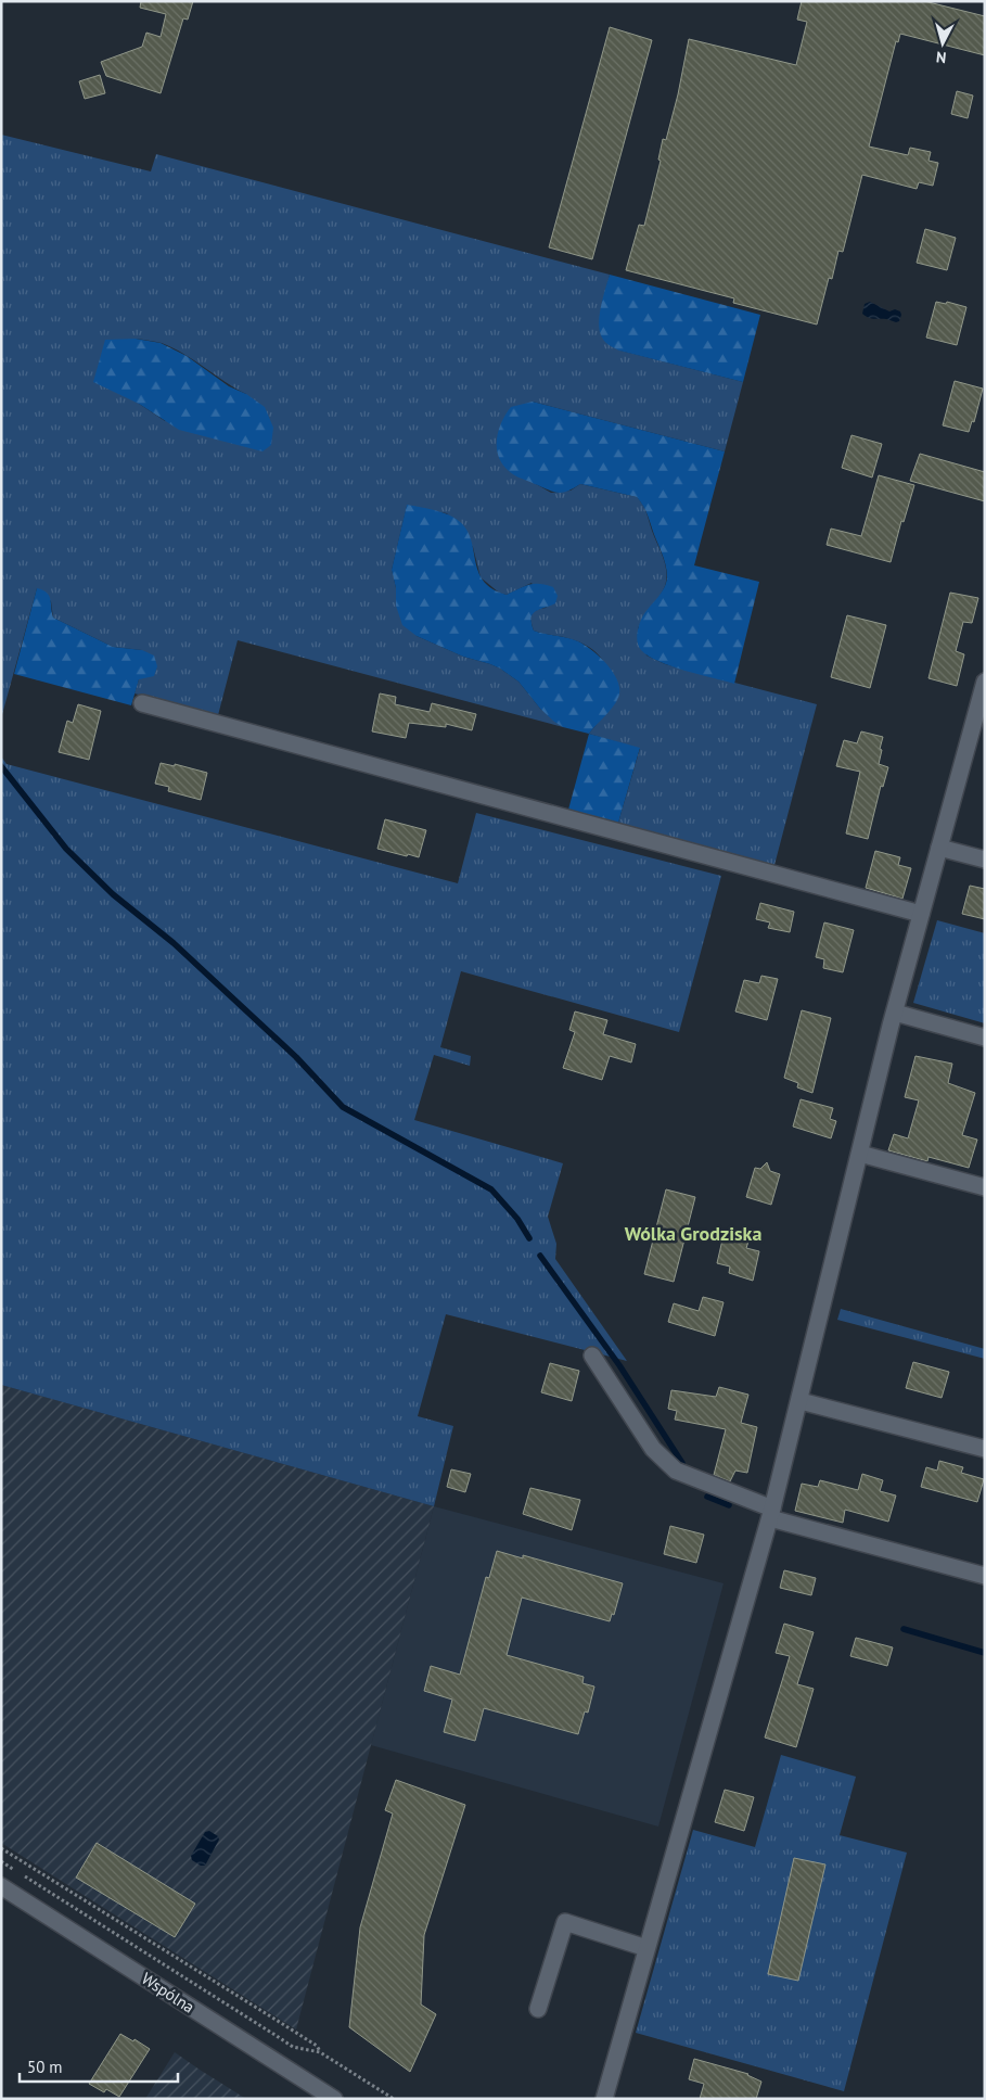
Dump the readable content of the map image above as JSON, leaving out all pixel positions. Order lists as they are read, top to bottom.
{
  "streets": {
    "street": ["Wspólna"]
  },
  "districts": ["Wólka Grodziska"],
  "scale_bar": "50 m",
  "north": "bottom"
}
